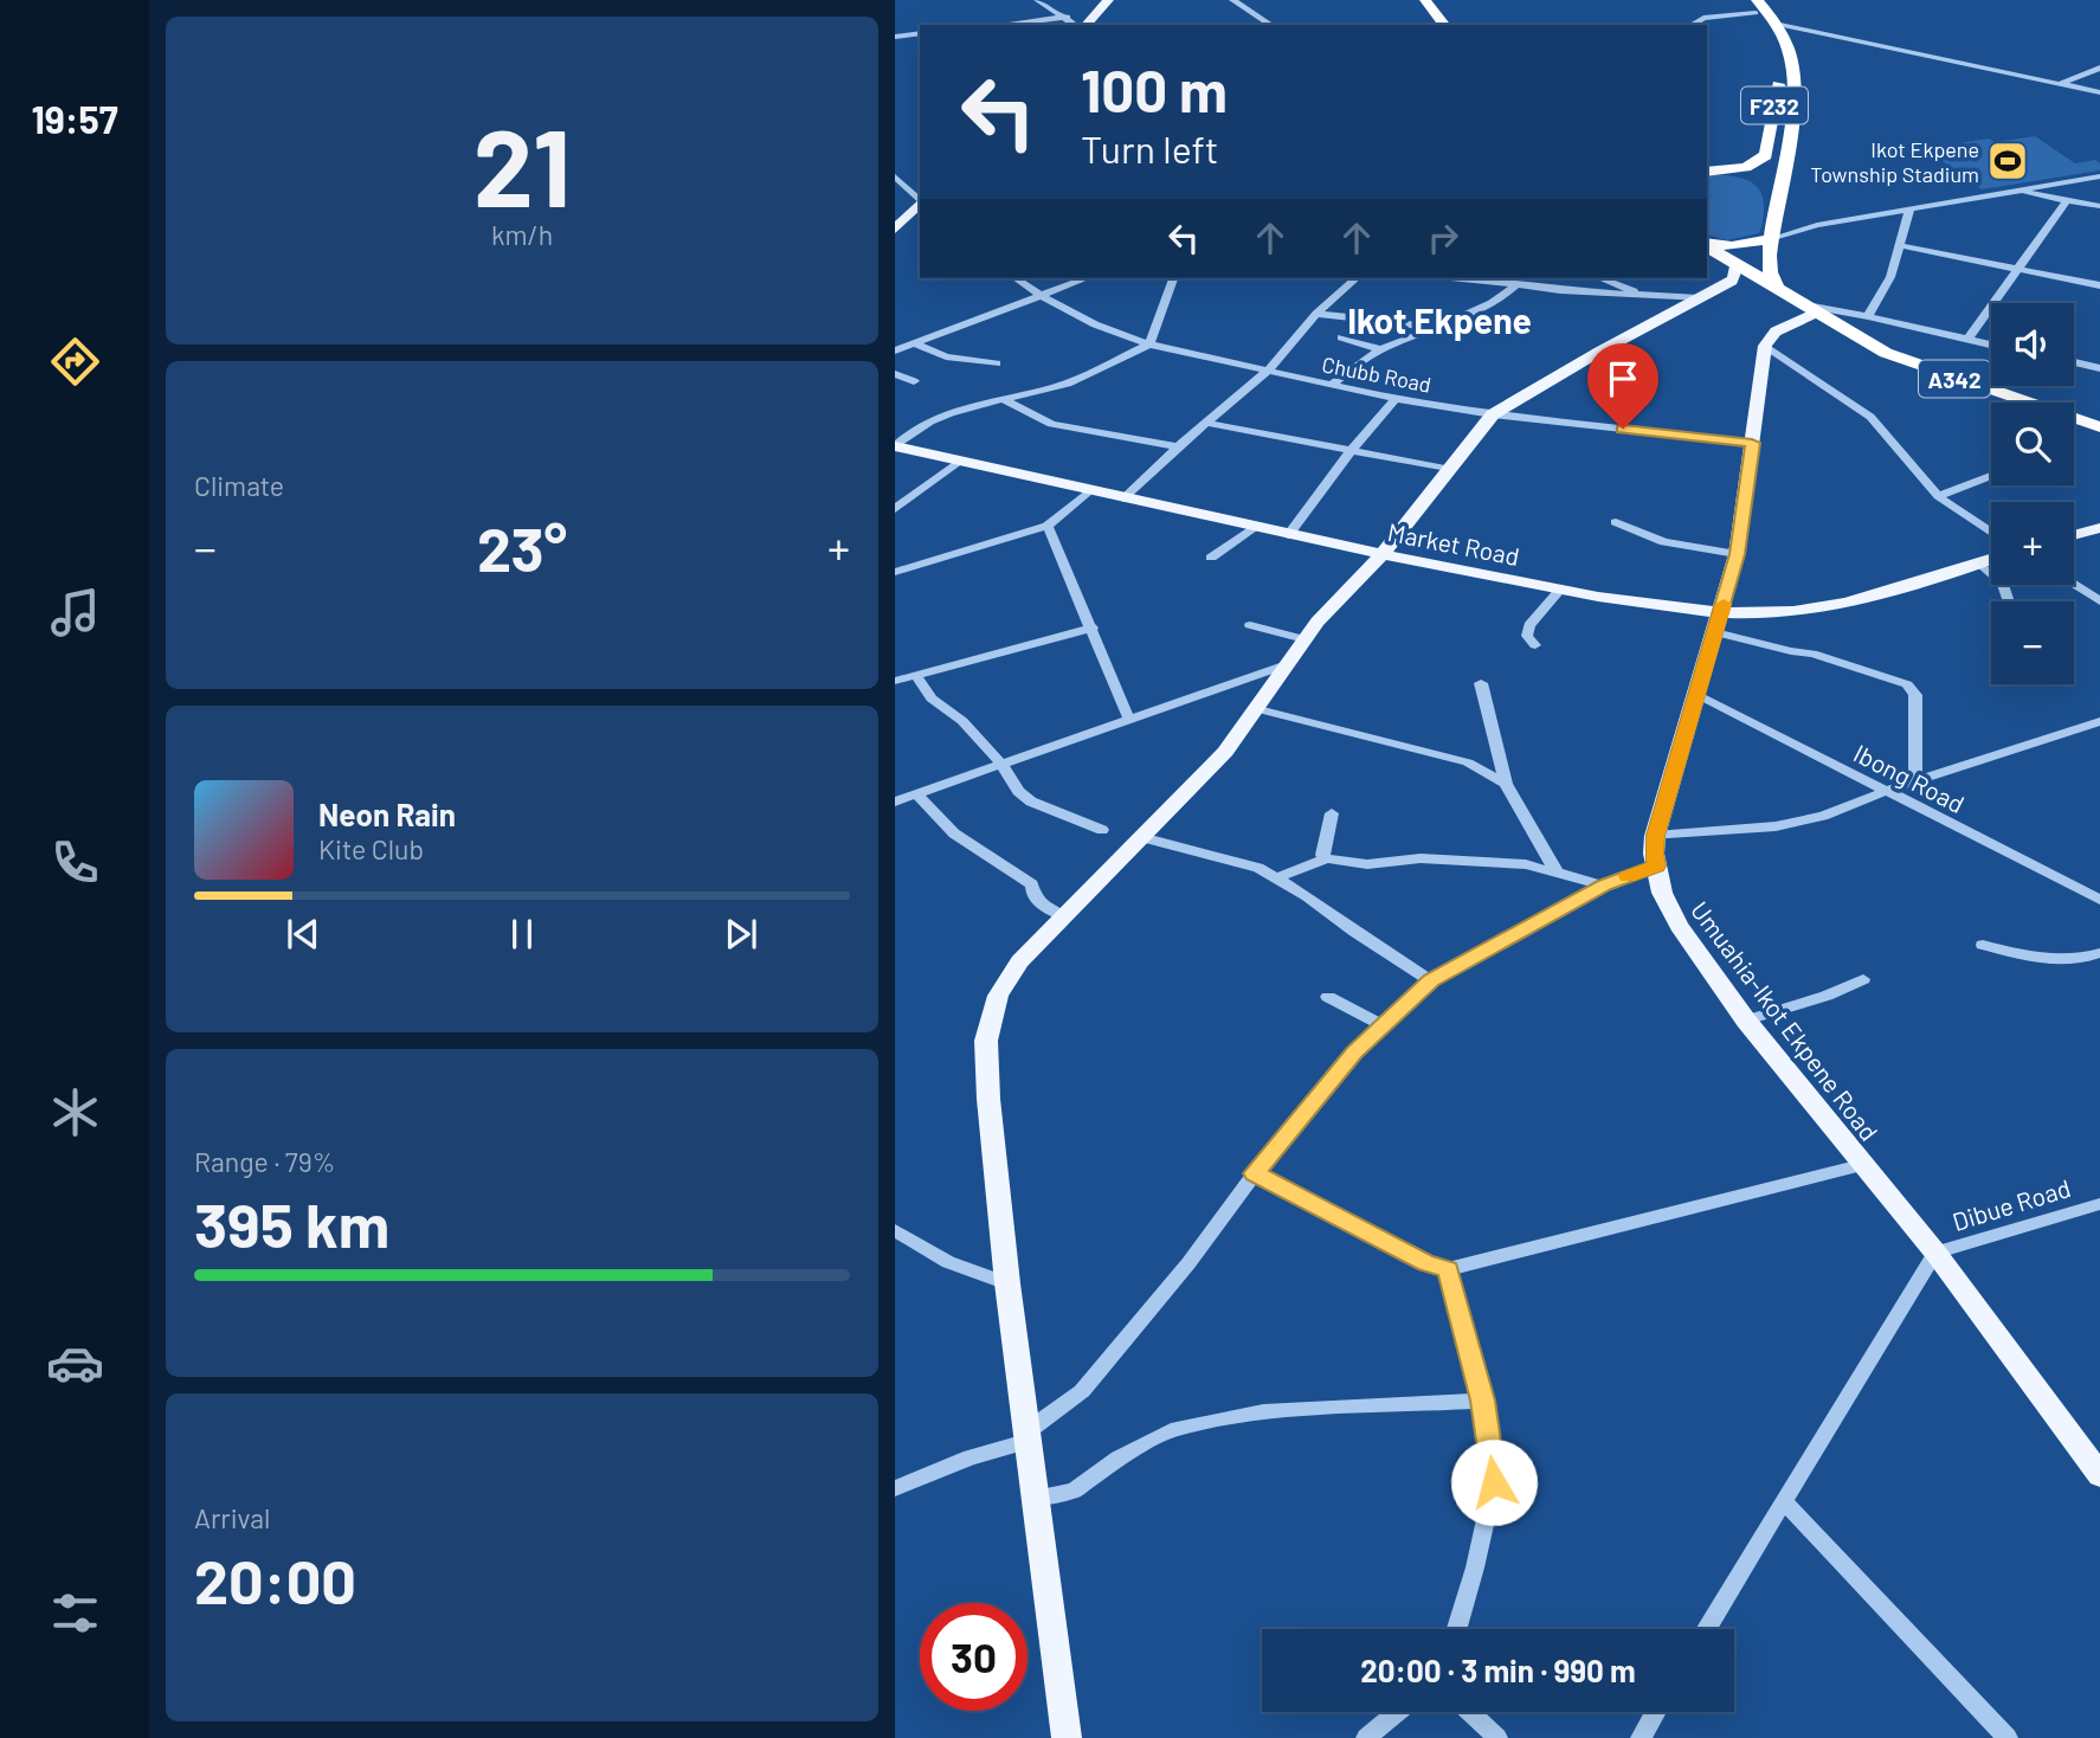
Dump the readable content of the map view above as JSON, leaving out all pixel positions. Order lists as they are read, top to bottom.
{
  "streets": {
    "highway": ["F232", "A342"],
    "main road": ["Market Road", "Umuahia-Ikot Ekpene Road"],
    "street": ["Chubb Road", "Ibong Road", "Dibue Road"]
  },
  "crossings": [
    ["F232", "A342"],
    ["Chubb Road", "Umuahia-Ikot Ekpene Road"],
    ["Market Road", "Umuahia-Ikot Ekpene Road"],
    ["Ibong Road", "Umuahia-Ikot Ekpene Road"],
    ["Umuahia-Ikot Ekpene Road", "Dibue Road"]
  ],
  "districts": ["Ikot Ekpene"],
  "places": {
    "sports": ["Ikot Ekpene Township Stadium"]
  },
  "page": {
    "tabs": "19:57",
    "tile": [
      ["21", "km/h"],
      "Climate",
      ["Range · 79%", "395 km"],
      ["Arrival", "20:00"]
    ],
    "turn": ["100 m", "Turn left"],
    "map_buttons": ["+", "−"],
    "heat": ["−", "23°", "+"],
    "song": ["Neon Rain", "Kite Club"],
    "limit": "30",
    "trip": "20:00 · 3 min · 990 m"
  }
}
